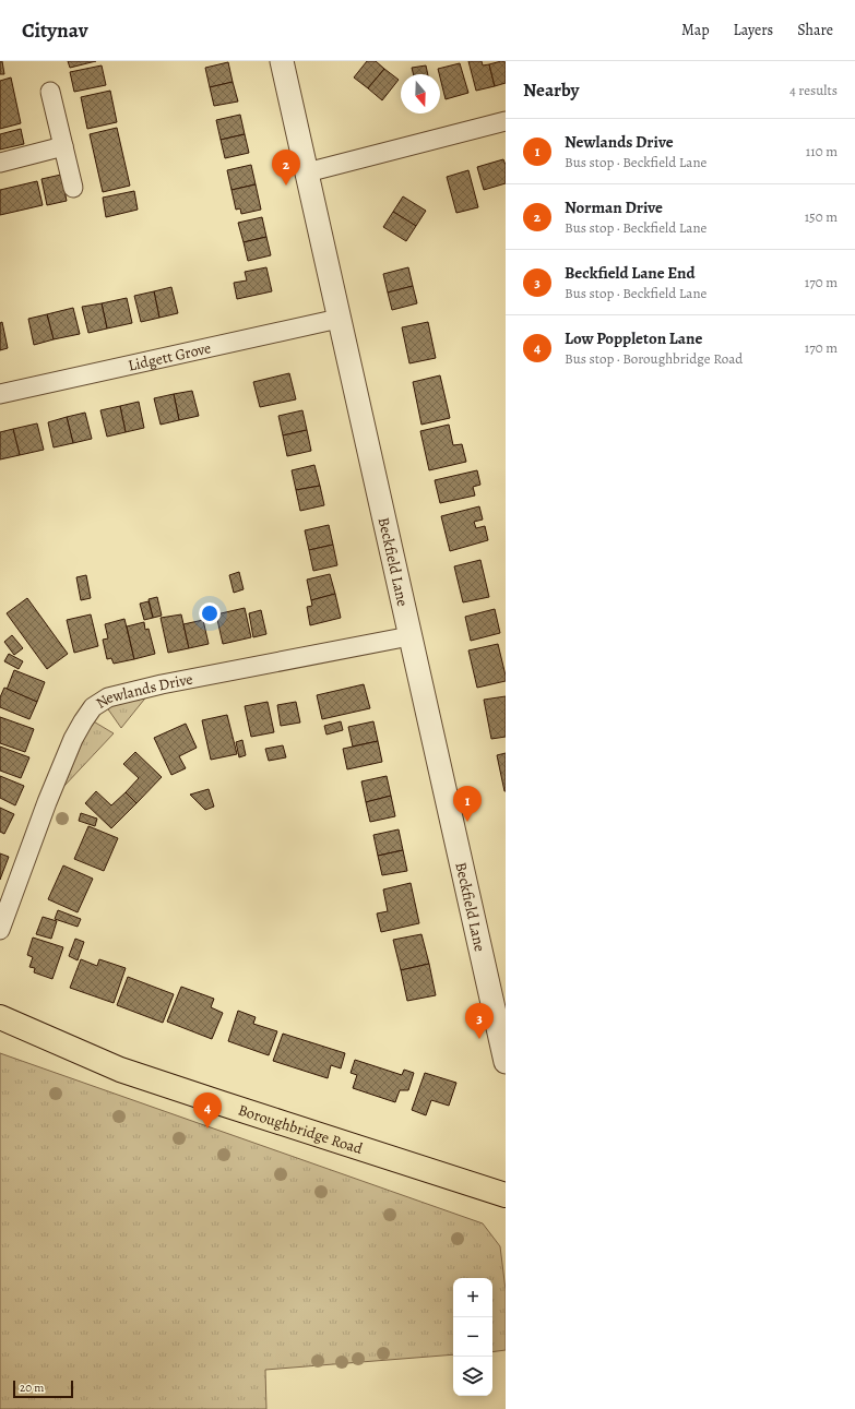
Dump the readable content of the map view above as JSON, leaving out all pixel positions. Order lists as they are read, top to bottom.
{
  "streets": {
    "main road": ["Boroughbridge Road"],
    "street": ["Lidgett Grove", "Beckfield Lane", "Newlands Drive"]
  },
  "crossings": [
    ["Lidgett Grove", "Beckfield Lane"],
    ["Beckfield Lane", "Newlands Drive"]
  ],
  "scale_bar": "20 m",
  "north": "bottom",
  "page": {
    "header": "Citynav",
    "nav": ["Map", "Layers", "Share"],
    "heading": ["Nearby", "4 results"],
    "list": [
      {
        "mark": "1",
        "name": "Newlands Drive",
        "note": "Bus stop · Beckfield Lane",
        "value": "110 m"
      },
      {
        "mark": "2",
        "name": "Norman Drive",
        "note": "Bus stop · Beckfield Lane",
        "value": "150 m"
      },
      {
        "mark": "3",
        "name": "Beckfield Lane End",
        "note": "Bus stop · Beckfield Lane",
        "value": "170 m"
      },
      {
        "mark": "4",
        "name": "Low Poppleton Lane",
        "note": "Bus stop · Boroughbridge Road",
        "value": "170 m"
      }
    ],
    "pins": [
      "2",
      "1",
      "3",
      "4"
    ],
    "map_buttons": ["+", "−"],
    "scale": "20 m"
  }
}
